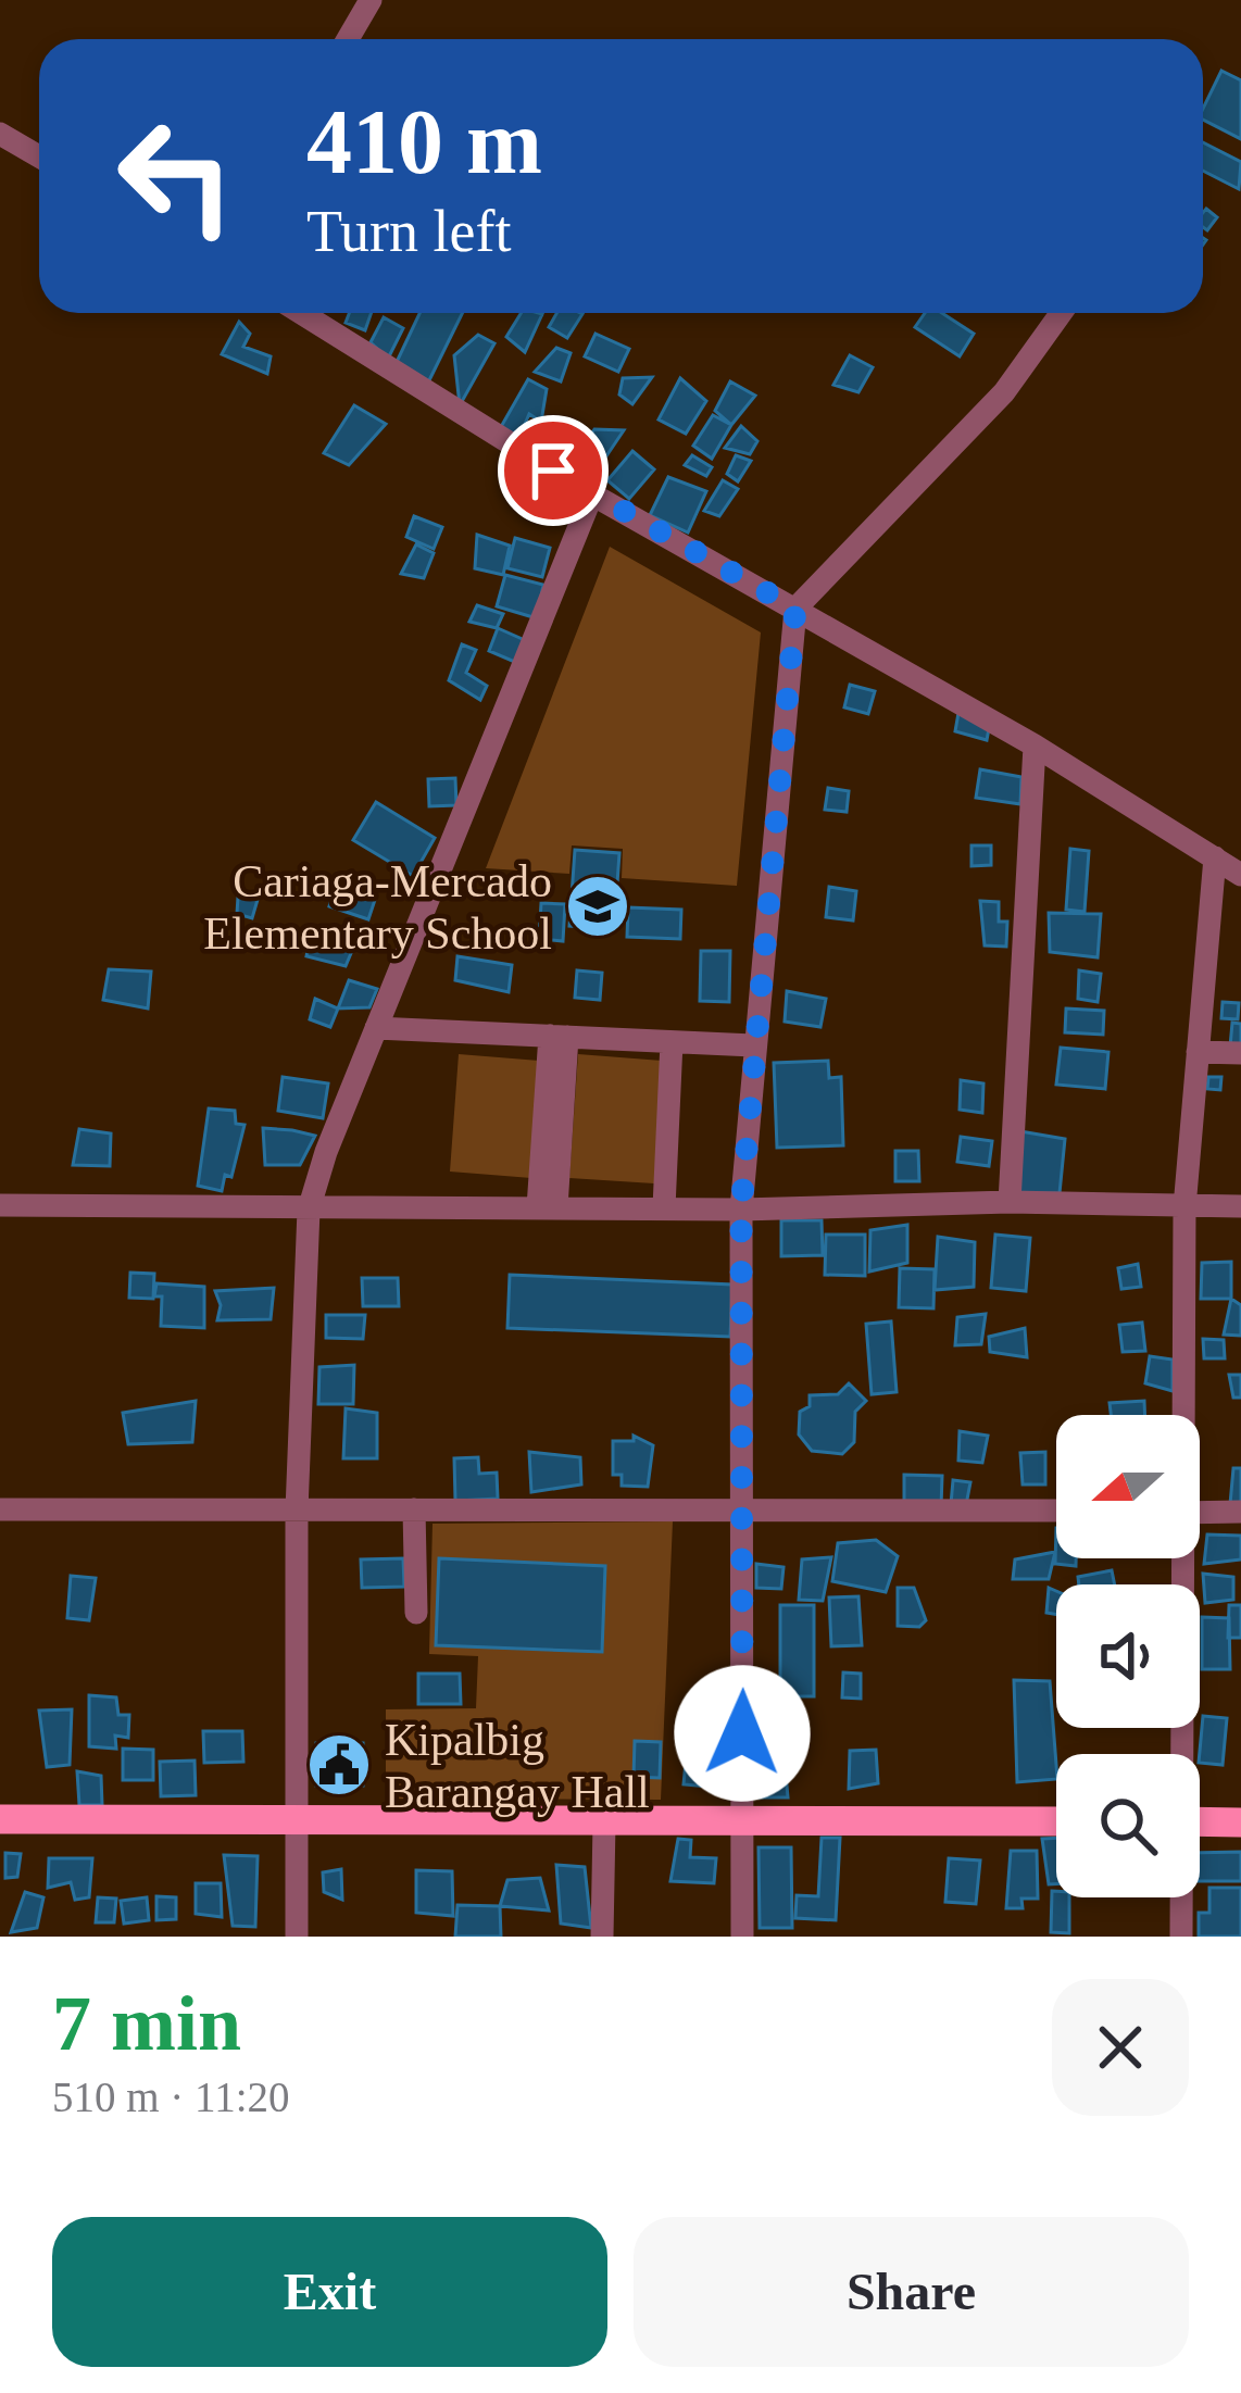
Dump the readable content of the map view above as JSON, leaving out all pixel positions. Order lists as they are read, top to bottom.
{
  "places": {
    "school or university": ["Cariaga-Mercado Elementary School"],
    "public building": ["Kipalbig Barangay Hall"]
  },
  "north": "left",
  "page": {
    "turn": ["410 m", "Turn left"],
    "heading": ["7 min", "510 m · 11:20"],
    "buttons": ["Exit", "Share"]
  }
}
